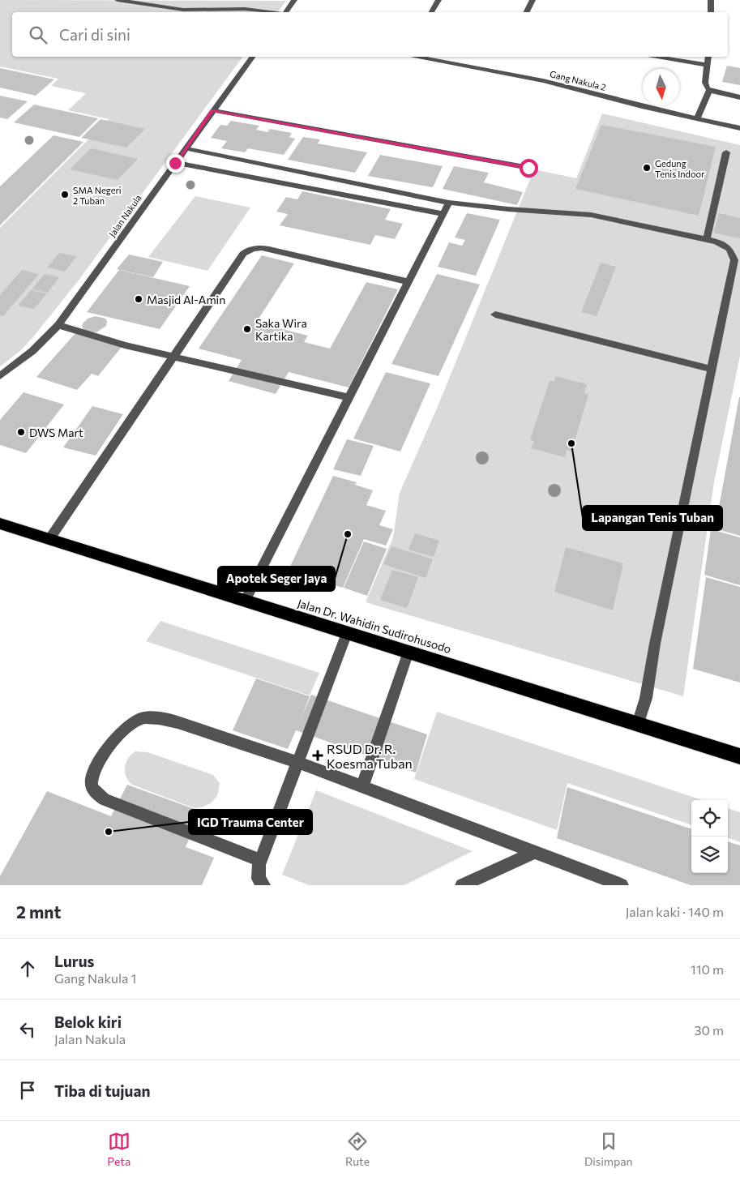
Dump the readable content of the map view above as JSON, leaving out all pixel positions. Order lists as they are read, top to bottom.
{
  "streets": {
    "highway": ["Jalan Dr. Wahidin Sudirohusodo"],
    "street": ["Gang Nakula 2", "Jalan Nakula"]
  },
  "places": {
    "other": [
      "Gedung Tenis Indoor",
      "SMA Negeri 2 Tuban",
      "Masjid Al-Amin",
      "Saka Wira Kartika",
      "DWS Mart",
      "Lapangan Tenis Tuban",
      "Apotek Seger Jaya",
      "IGD Trauma Center"
    ],
    "health": ["RSUD Dr. R. Koesma Tuban"]
  },
  "north": "bottom",
  "page": {
    "search": "Cari di sini",
    "heading": ["2 mnt", "Jalan kaki · 140 m"],
    "list": [
      ["Lurus", "Gang Nakula 1", "110 m"],
      ["Belok kiri", "Jalan Nakula", "30 m"],
      "Tiba di tujuan"
    ],
    "nav": ["Peta", "Rute", "Disimpan"]
  }
}
